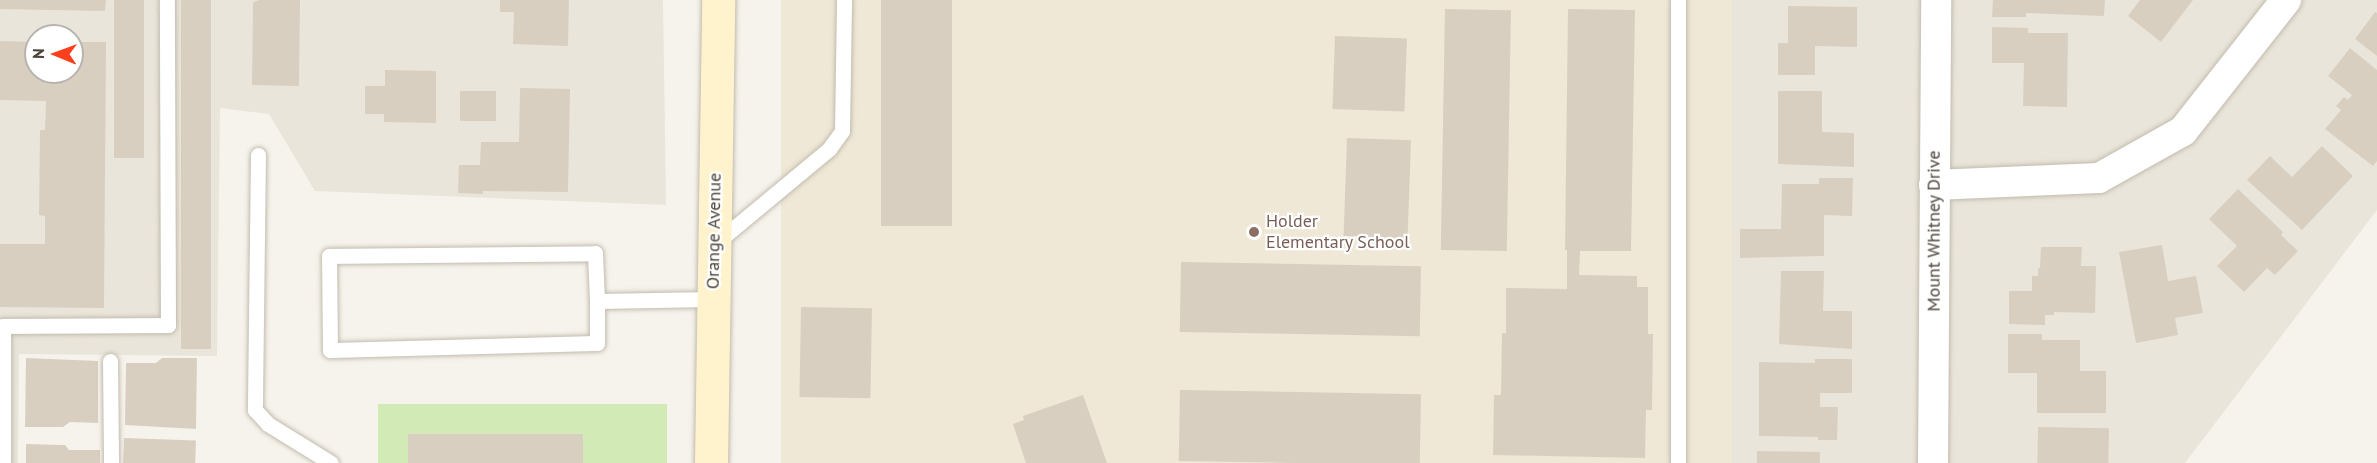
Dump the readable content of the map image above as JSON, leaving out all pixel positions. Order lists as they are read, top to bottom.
{
  "streets": {
    "main road": ["Orange Avenue"],
    "street": ["Mount Whitney Drive"]
  },
  "places": ["Holder Elementary School"],
  "north": "left"
}
